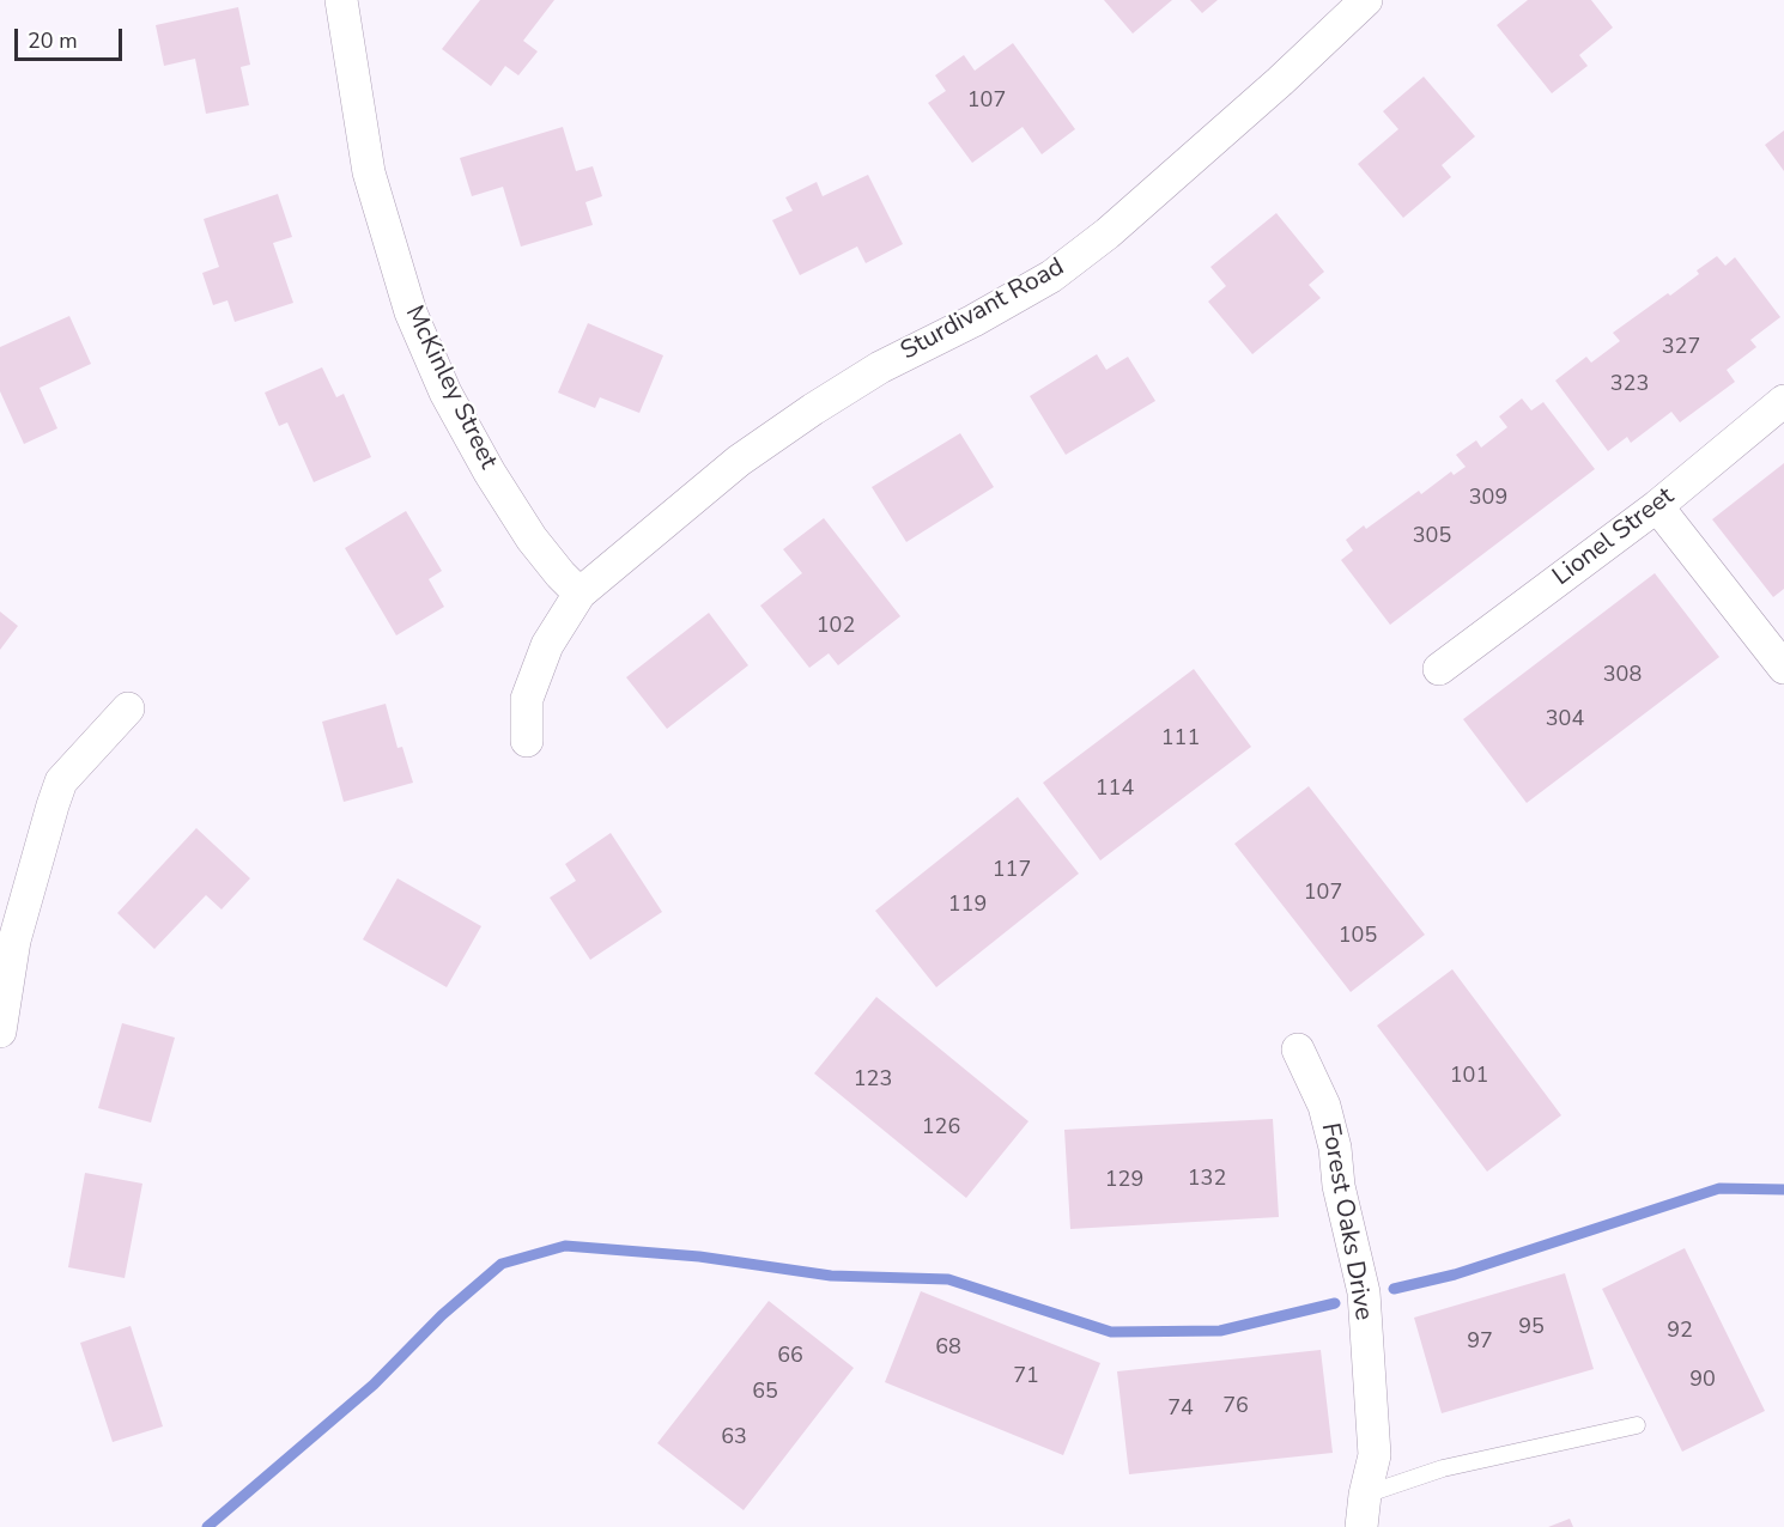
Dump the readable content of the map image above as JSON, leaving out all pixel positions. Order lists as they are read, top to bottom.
{
  "streets": {
    "street": [
      "Sturdivant Road",
      "McKinley Street",
      "Lionel Street",
      "Forest Oaks Drive"
    ]
  },
  "crossings": [
    ["Sturdivant Road", "McKinley Street"]
  ],
  "house_numbers": [
    "107",
    "327",
    "323",
    "309",
    "305",
    "102",
    "308",
    "304",
    "111",
    "114",
    "117",
    "107",
    "119",
    "105",
    "101",
    "123",
    "126",
    "132",
    "129",
    "95",
    "92",
    "97",
    "68",
    "66",
    "71",
    "90",
    "65",
    "76",
    "74",
    "63"
  ],
  "scale_bar": "20 m"
}
